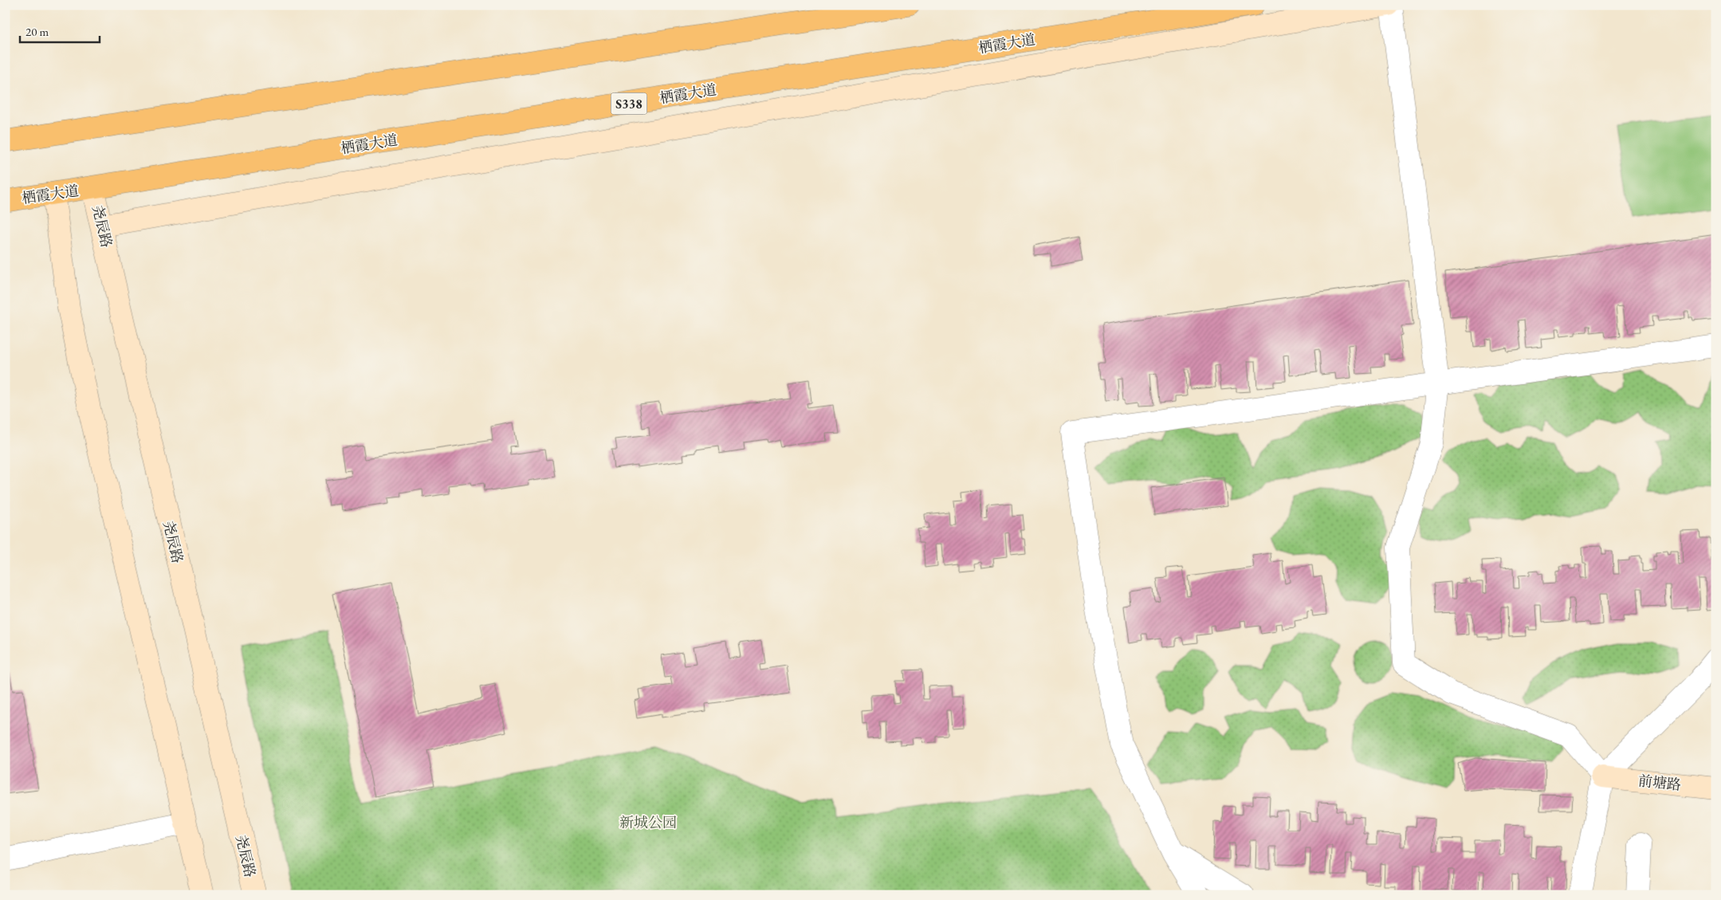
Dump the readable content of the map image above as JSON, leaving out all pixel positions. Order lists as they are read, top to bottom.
{
  "streets": {
    "main road": [
      "栖霞大道",
      "S338",
      "尧辰路",
      "前塘路"
    ]
  },
  "crossings": [
    ["栖霞大道", "尧辰路"]
  ],
  "parks": ["新城公园"],
  "scale_bar": "20 m"
}
